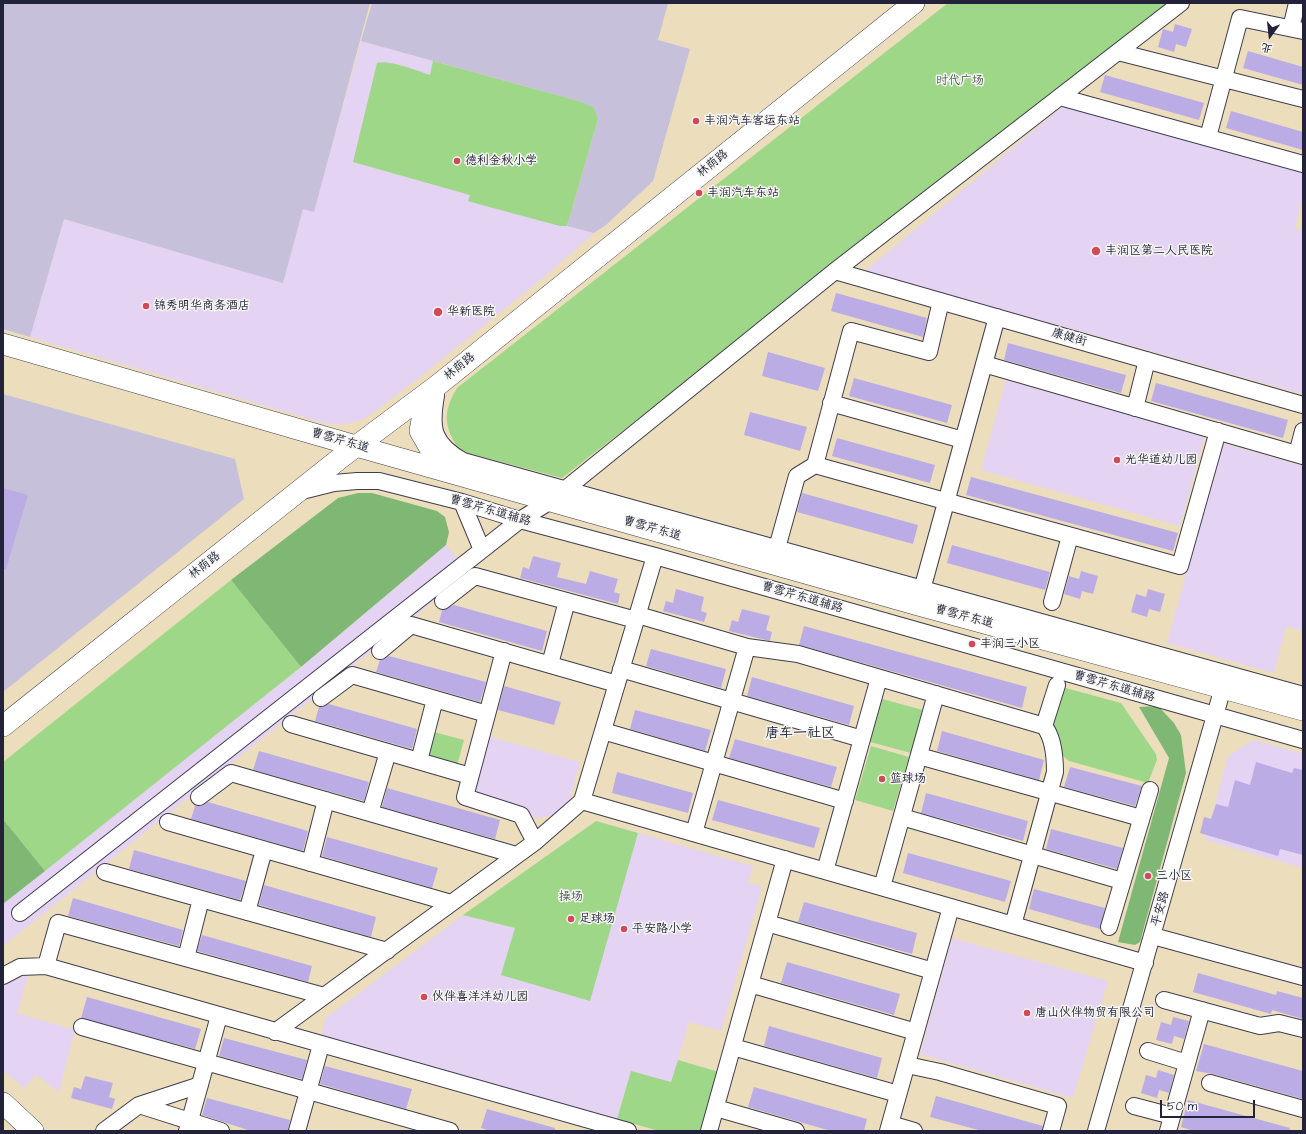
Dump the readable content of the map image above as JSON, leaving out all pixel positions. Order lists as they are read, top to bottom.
{
  "streets": {
    "main road": ["林荫路", "曹雪芹东道"],
    "street": ["康健街", "曹雪芹东道辅路", "平安路"]
  },
  "crossings": [
    ["林荫路", "曹雪芹东道"],
    ["林荫路", "曹雪芹东道辅路"],
    ["曹雪芹东道", "曹雪芹东道辅路"],
    ["曹雪芹东道", "平安路"],
    ["曹雪芹东道辅路", "平安路"]
  ],
  "districts": ["唐车一社区"],
  "parks": ["时代广场", "操场"],
  "places": [
    "丰润汽车客运东站",
    "德利金秋小学",
    "丰润汽车东站",
    "丰润区第二人民医院",
    "锦秀明华商务酒店",
    "华新医院",
    "光华道幼儿园",
    "丰润三小区",
    "篮球场",
    "三小区",
    "足球场",
    "平安路小学",
    "伙伴喜洋洋幼儿园",
    "唐山伙伴物贸有限公司"
  ],
  "scale_bar": "50 m",
  "north": "bottom"
}
